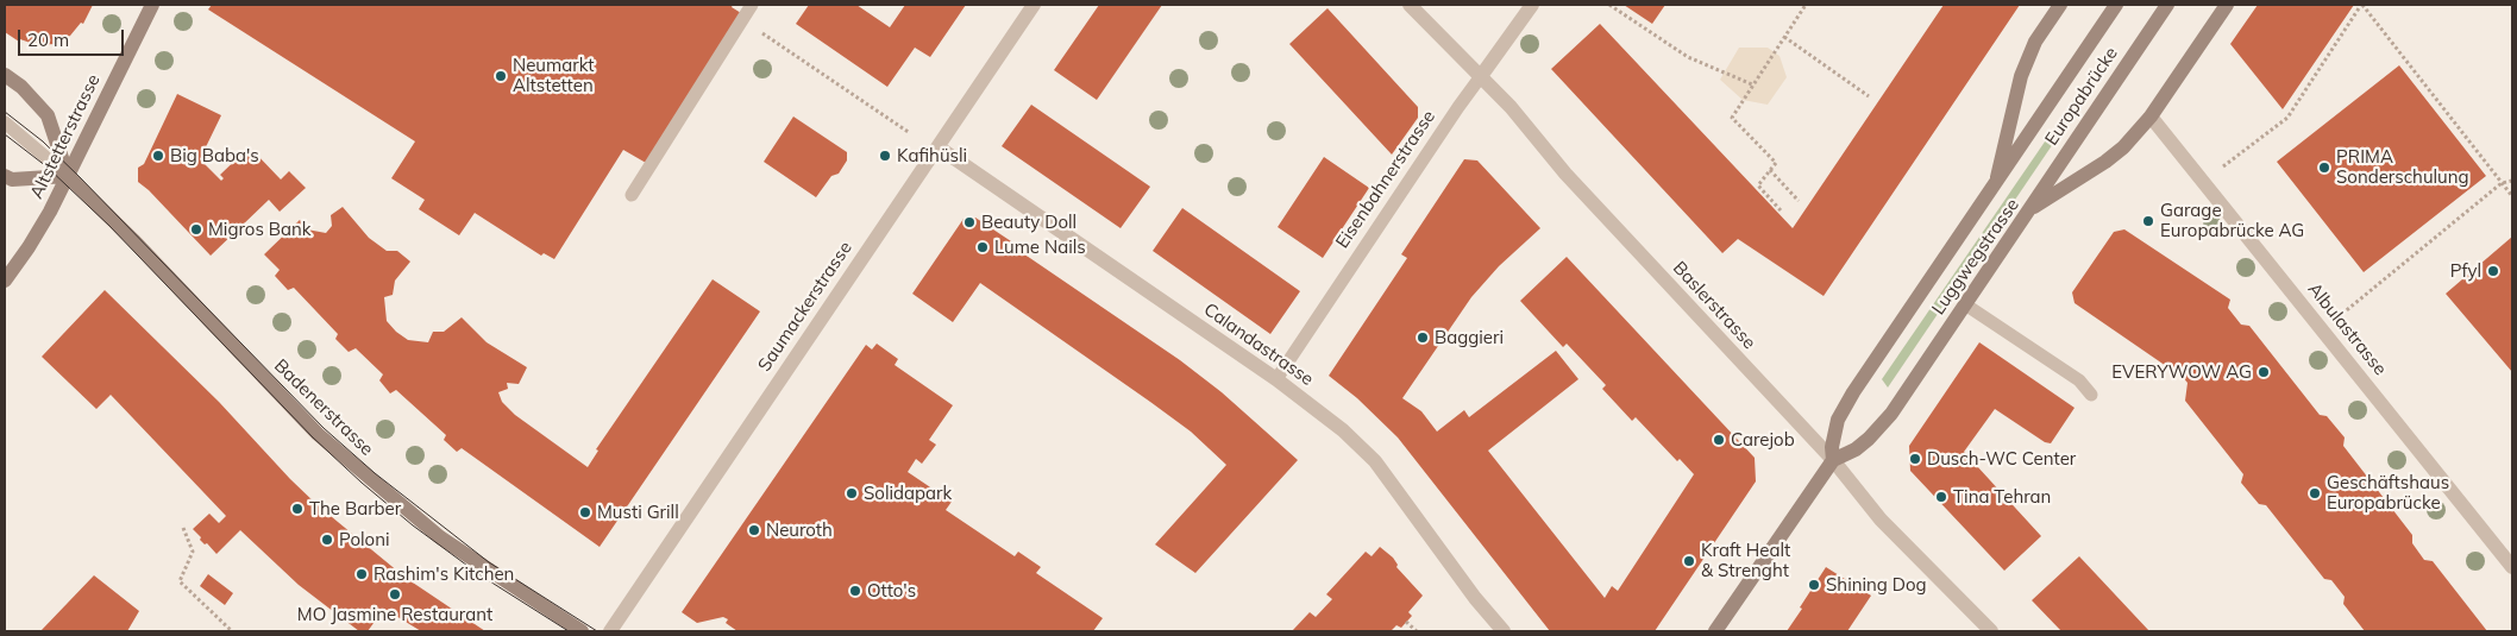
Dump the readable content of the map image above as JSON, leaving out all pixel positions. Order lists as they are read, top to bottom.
{
  "streets": {
    "street": [
      "Europabrücke",
      "Altstetterstrasse",
      "Eisenbahnerstrasse",
      "Luggwegstrasse",
      "Baslerstrasse",
      "Saumackerstrasse",
      "Albulastrasse",
      "Calandastrasse",
      "Badenerstrasse"
    ]
  },
  "crossings": [
    ["Europabrücke", "Luggwegstrasse"],
    ["Altstetterstrasse", "Badenerstrasse"],
    ["Eisenbahnerstrasse", "Baslerstrasse"],
    ["Eisenbahnerstrasse", "Calandastrasse"],
    ["Luggwegstrasse", "Baslerstrasse"],
    ["Luggwegstrasse", "Albulastrasse"],
    ["Saumackerstrasse", "Calandastrasse"]
  ],
  "places": [
    "Neumarkt Altstetten",
    "Big Baba's",
    "Kafihüsli",
    "PRIMA Sonderschulung",
    "Garage Europabrücke AG",
    "Beauty Doll",
    "Migros Bank",
    "Lume Nails",
    "Pfyl",
    "Baggieri",
    "EVERYWOW AG",
    "Carejob",
    "Dusch-WC Center",
    "Solidapark",
    "Geschäftshaus Europabrücke",
    "Tina Tehran",
    "The Barber",
    "Musti Grill",
    "Neuroth",
    "Poloni",
    "Kraft Healt & Strenght",
    "Rashim's Kitchen",
    "Shining Dog",
    "Otto's",
    "MO Jasmine Restaurant"
  ],
  "scale_bar": "20 m"
}
